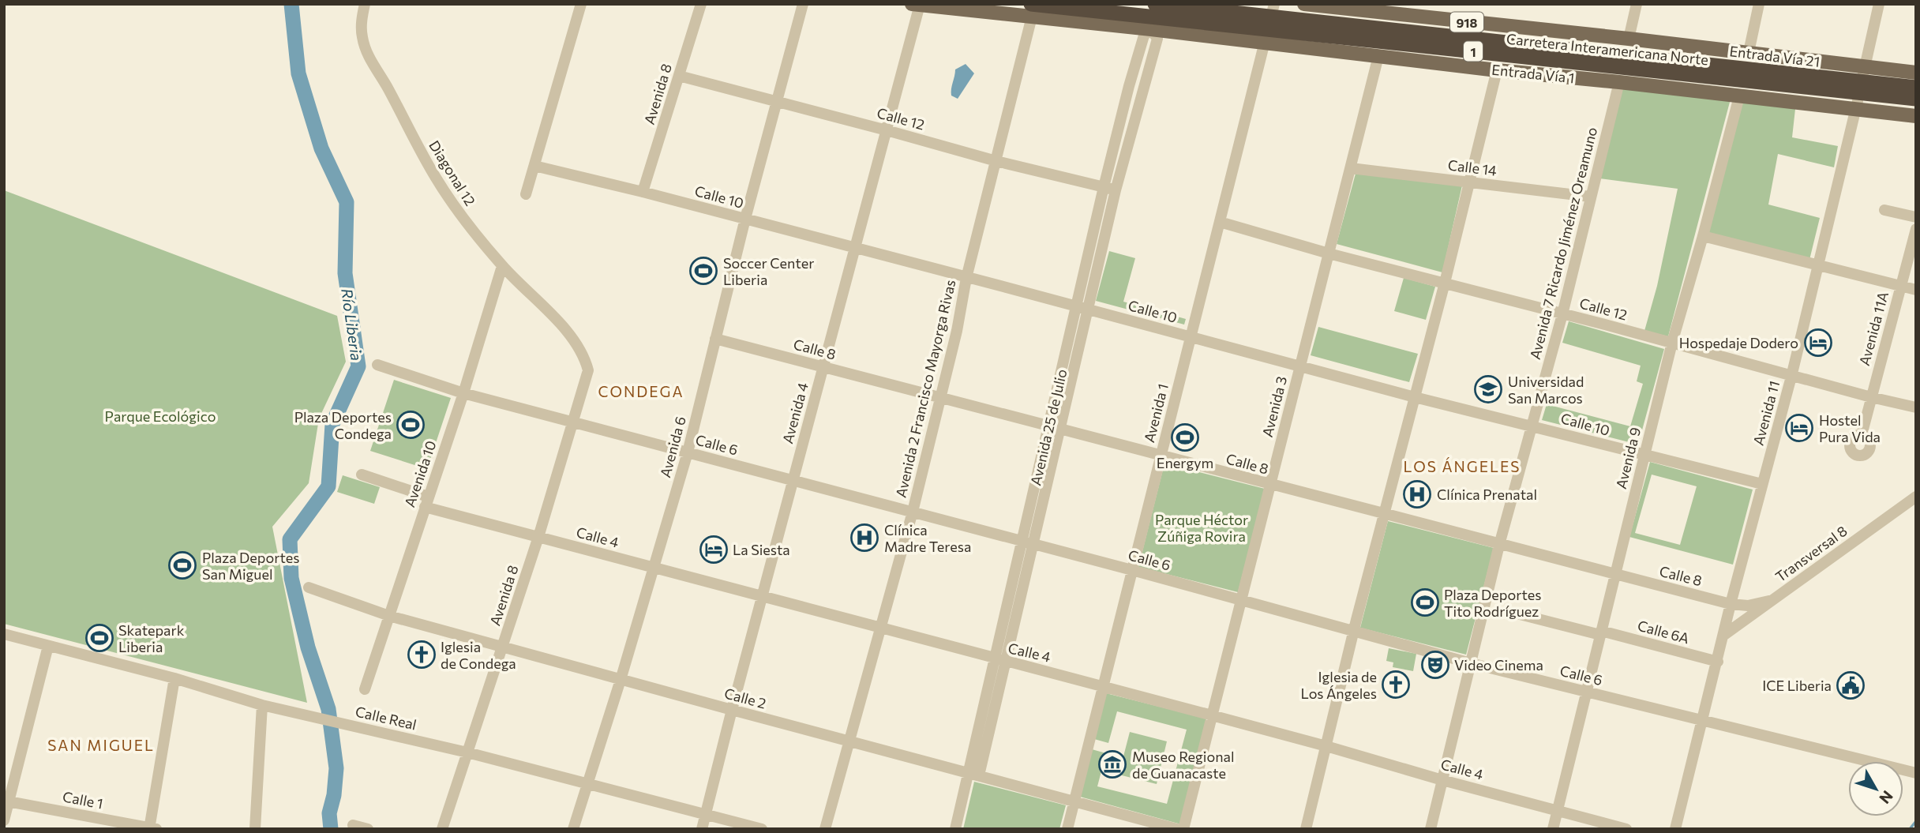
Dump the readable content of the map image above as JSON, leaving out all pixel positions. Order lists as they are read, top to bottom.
{
  "streets": {
    "highway": ["Carretera Interamericana Norte", "1"],
    "main road": [
      "918",
      "Entrada Vía 21",
      "Entrada Vía 1",
      "Avenida 25 de Julio"
    ],
    "street": [
      "Avenida 8",
      "Calle 12",
      "Calle 14",
      "Diagonal 12",
      "Calle 10",
      "Avenida 7 Ricardo Jiménez Oreamuno",
      "Avenida 11A",
      "Calle 8",
      "Avenida 2 Francisco Mayorga Rivas",
      "Avenida 3",
      "Avenida 4",
      "Avenida 1",
      "Avenida 11",
      "Calle 6",
      "Avenida 6",
      "Avenida 9",
      "Avenida 10",
      "Calle 4",
      "Transversal 8",
      "Calle 6A",
      "Calle 2",
      "Calle Real",
      "Calle 1"
    ]
  },
  "crossings": [
    ["Carretera Interamericana Norte", "Entrada Vía 1"],
    ["Carretera Interamericana Norte", "Avenida 2 Francisco Mayorga Rivas"],
    ["Carretera Interamericana Norte", "Avenida 25 de Julio"],
    ["Entrada Vía 21", "Avenida 11"],
    ["Entrada Vía 1", "Avenida 7 Ricardo Jiménez Oreamuno"],
    ["Entrada Vía 1", "Avenida 2 Francisco Mayorga Rivas"],
    ["Entrada Vía 1", "Avenida 3"],
    ["Entrada Vía 1", "Avenida 4"],
    ["Entrada Vía 1", "Avenida 1"],
    ["Entrada Vía 1", "Avenida 11"],
    ["Entrada Vía 1", "Avenida 25 de Julio"],
    ["Entrada Vía 1", "Avenida 9"],
    ["Avenida 8", "Calle 12"],
    ["Avenida 8", "Diagonal 12"],
    ["Avenida 8", "Calle 10"],
    ["Avenida 8", "Calle 6"],
    ["Avenida 8", "Avenida 10"],
    ["Avenida 8", "Calle 4"],
    ["Avenida 8", "Calle 2"],
    ["Avenida 8", "Calle Real"],
    ["Calle 12", "Avenida 7 Ricardo Jiménez Oreamuno"],
    ["Calle 12", "Avenida 11A"],
    ["Calle 12", "Avenida 2 Francisco Mayorga Rivas"],
    ["Calle 12", "Avenida 3"],
    ["Calle 12", "Avenida 4"],
    ["Calle 12", "Avenida 1"],
    ["Calle 12", "Avenida 11"],
    ["Calle 12", "Avenida 25 de Julio"],
    ["Calle 12", "Avenida 6"],
    ["Calle 12", "Avenida 9"],
    ["Calle 14", "Avenida 7 Ricardo Jiménez Oreamuno"],
    ["Calle 14", "Avenida 3"],
    ["Diagonal 12", "Avenida 10"],
    ["Calle 10", "Avenida 7 Ricardo Jiménez Oreamuno"],
    ["Calle 10", "Avenida 2 Francisco Mayorga Rivas"],
    ["Calle 10", "Avenida 3"],
    ["Calle 10", "Avenida 4"],
    ["Calle 10", "Avenida 1"],
    ["Calle 10", "Avenida 11"],
    ["Calle 10", "Avenida 25 de Julio"],
    ["Calle 10", "Avenida 6"],
    ["Calle 10", "Avenida 9"],
    ["Avenida 7 Ricardo Jiménez Oreamuno", "Calle 8"],
    ["Avenida 7 Ricardo Jiménez Oreamuno", "Calle 6"],
    ["Avenida 7 Ricardo Jiménez Oreamuno", "Calle 4"],
    ["Calle 8", "Avenida 2 Francisco Mayorga Rivas"],
    ["Calle 8", "Avenida 3"],
    ["Calle 8", "Avenida 4"],
    ["Calle 8", "Avenida 1"],
    ["Calle 8", "Avenida 11"],
    ["Calle 8", "Avenida 25 de Julio"],
    ["Calle 8", "Avenida 6"],
    ["Calle 8", "Avenida 9"],
    ["Calle 8", "Transversal 8"],
    ["Avenida 2 Francisco Mayorga Rivas", "Calle 6"],
    ["Avenida 2 Francisco Mayorga Rivas", "Calle 4"],
    ["Avenida 2 Francisco Mayorga Rivas", "Calle 2"],
    ["Avenida 3", "Calle 6"],
    ["Avenida 3", "Calle 4"],
    ["Avenida 4", "Calle 6"],
    ["Avenida 4", "Calle 4"],
    ["Avenida 4", "Calle 2"],
    ["Avenida 4", "Calle Real"],
    ["Avenida 1", "Calle 6"],
    ["Avenida 1", "Calle 4"],
    ["Avenida 1", "Calle 2"],
    ["Avenida 11", "Calle 6"],
    ["Avenida 11", "Transversal 8"],
    ["Avenida 11", "Calle 6A"],
    ["Avenida 25 de Julio", "Calle 6"],
    ["Avenida 25 de Julio", "Calle 4"],
    ["Avenida 25 de Julio", "Calle 2"],
    ["Calle 6", "Avenida 6"],
    ["Calle 6", "Avenida 9"],
    ["Calle 6", "Avenida 10"],
    ["Avenida 6", "Calle 4"],
    ["Avenida 6", "Calle 2"],
    ["Avenida 6", "Calle Real"],
    ["Avenida 9", "Calle 4"],
    ["Avenida 9", "Calle 6A"],
    ["Avenida 10", "Calle 4"],
    ["Avenida 10", "Calle 2"]
  ],
  "districts": ["CONDEGA", "LOS ÁNGELES", "SAN MIGUEL"],
  "water": ["Río Liberia"],
  "parks": ["Parque Ecológico", "Parque Héctor Zúñiga Rovira"],
  "places": {
    "sports": [
      "Soccer Center Liberia",
      "Plaza Deportes Condega",
      "Energym",
      "Plaza Deportes San Miguel",
      "Plaza Deportes Tito Rodríguez",
      "Skatepark Liberia"
    ],
    "hotel": ["Hospedaje Dodero", "Hostel Pura Vida", "La Siesta"],
    "school or university": ["Universidad San Marcos"],
    "hospital": ["Clínica Prenatal", "Clínica Madre Teresa"],
    "church": ["Iglesia de Condega", "Iglesia de Los Ángeles"],
    "theatre": ["Video Cinema"],
    "public building": ["ICE Liberia"],
    "museum": ["Museo Regional de Guanacaste"]
  },
  "north": "bottom right"
}
